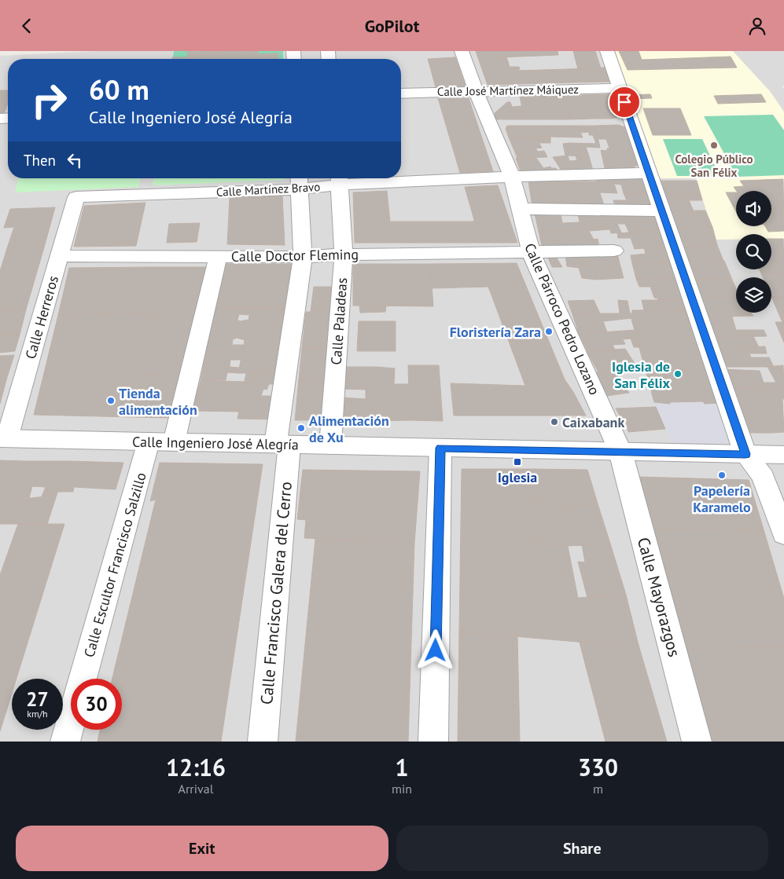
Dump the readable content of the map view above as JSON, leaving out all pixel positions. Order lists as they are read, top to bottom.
{
  "streets": {
    "street": [
      "Calle José Martínez Máiquez",
      "Calle Martínez Bravo",
      "Calle Doctor Fleming",
      "Calle Herreros",
      "Calle Párroco Pedro Lozano",
      "Calle Paladeas",
      "Calle Ingeniero José Alegría",
      "Calle Escultor Francisco Salzillo",
      "Calle Francisco Galera del Cerro",
      "Calle Mayorazgos"
    ]
  },
  "crossings": [
    ["Calle José Martínez Máiquez", "Calle Párroco Pedro Lozano"],
    ["Calle Martínez Bravo", "Calle Herreros"],
    ["Calle Martínez Bravo", "Calle Párroco Pedro Lozano"],
    ["Calle Martínez Bravo", "Calle Paladeas"],
    ["Calle Martínez Bravo", "Calle Francisco Galera del Cerro"],
    ["Calle Doctor Fleming", "Calle Herreros"],
    ["Calle Doctor Fleming", "Calle Párroco Pedro Lozano"],
    ["Calle Doctor Fleming", "Calle Paladeas"],
    ["Calle Doctor Fleming", "Calle Francisco Galera del Cerro"],
    ["Calle Herreros", "Calle Ingeniero José Alegría"],
    ["Calle Párroco Pedro Lozano", "Calle Ingeniero José Alegría"],
    ["Calle Párroco Pedro Lozano", "Calle Mayorazgos"],
    ["Calle Paladeas", "Calle Ingeniero José Alegría"],
    ["Calle Ingeniero José Alegría", "Calle Escultor Francisco Salzillo"],
    ["Calle Ingeniero José Alegría", "Calle Francisco Galera del Cerro"],
    ["Calle Ingeniero José Alegría", "Calle Mayorazgos"]
  ],
  "places": {
    "other": [
      "Colegio Público San Félix",
      "Floristería Zara",
      "Iglesia de San Félix",
      "Tienda alimentación",
      "Caixabank",
      "Alimentación de Xu",
      "Papelería Karamelo"
    ],
    "transit": ["Iglesia"]
  },
  "page": {
    "header": "GoPilot",
    "turn": ["60 m", "Calle Ingeniero José Alegría"],
    "then": "Then",
    "speed": "27 km/h",
    "limit": "30",
    "eta": [
      "12:16",
      "Arrival",
      "1",
      "min",
      "330",
      "m"
    ],
    "buttons": ["Exit", "Share"]
  }
}
